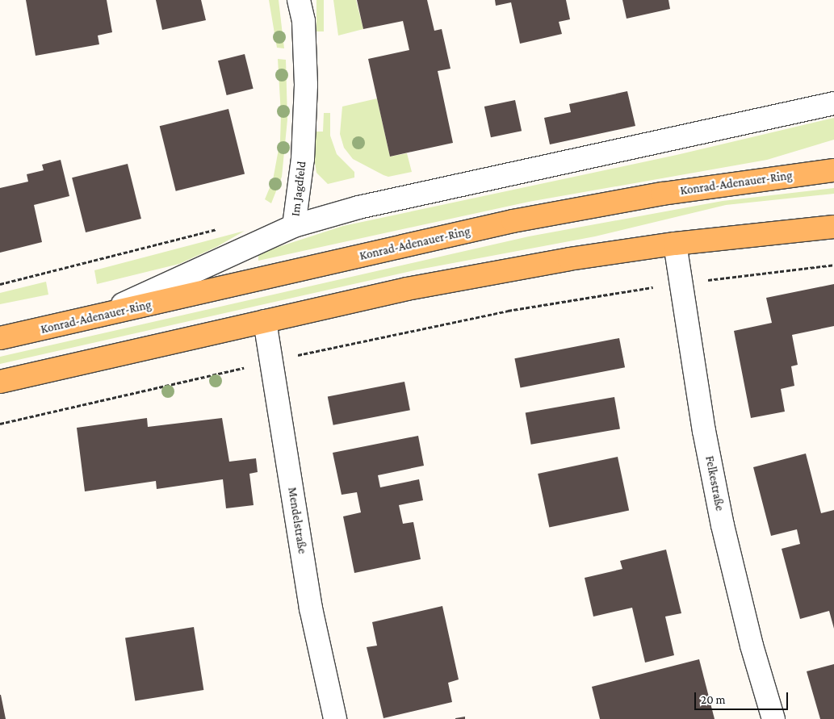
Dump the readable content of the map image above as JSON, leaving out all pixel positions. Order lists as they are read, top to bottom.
{
  "streets": {
    "main road": ["Konrad-Adenauer-Ring"],
    "street": ["Im Jagdfeld", "Felkestraße", "Mendelstraße"]
  },
  "crossings": [
    ["Konrad-Adenauer-Ring", "Im Jagdfeld"]
  ],
  "scale_bar": "20 m"
}
